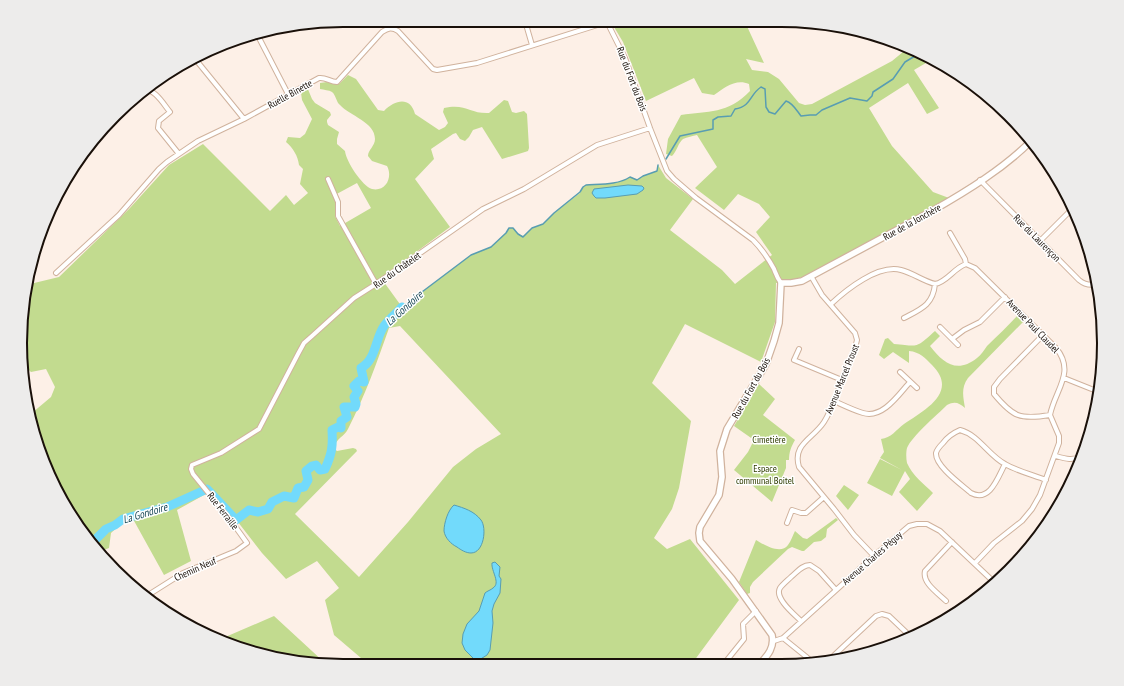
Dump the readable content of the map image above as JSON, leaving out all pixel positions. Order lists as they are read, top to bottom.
{
  "streets": {
    "street": [
      "Rue du Fort du Bois",
      "Ruelle Binette",
      "Rue de la Jonchère",
      "Rue du Laurençon",
      "Rue du Châtelet",
      "Avenue Paul Claudel",
      "Avenue Marcel Proust",
      "Rue Ferraille",
      "Avenue Charles Péguy",
      "Chemin Neuf"
    ]
  },
  "crossings": [
    ["Rue du Fort du Bois", "Rue de la Jonchère"],
    ["Rue du Fort du Bois", "Rue du Châtelet"],
    ["Rue du Fort du Bois", "Avenue Charles Péguy"],
    ["Rue de la Jonchère", "Rue du Laurençon"],
    ["Rue de la Jonchère", "Avenue Marcel Proust"],
    ["Rue du Châtelet", "Rue Ferraille"],
    ["Avenue Marcel Proust", "Avenue Charles Péguy"],
    ["Rue Ferraille", "Chemin Neuf"]
  ],
  "water": ["La Gondoire"],
  "parks": ["Cimetière", "Espace communal Boitel"]
}
